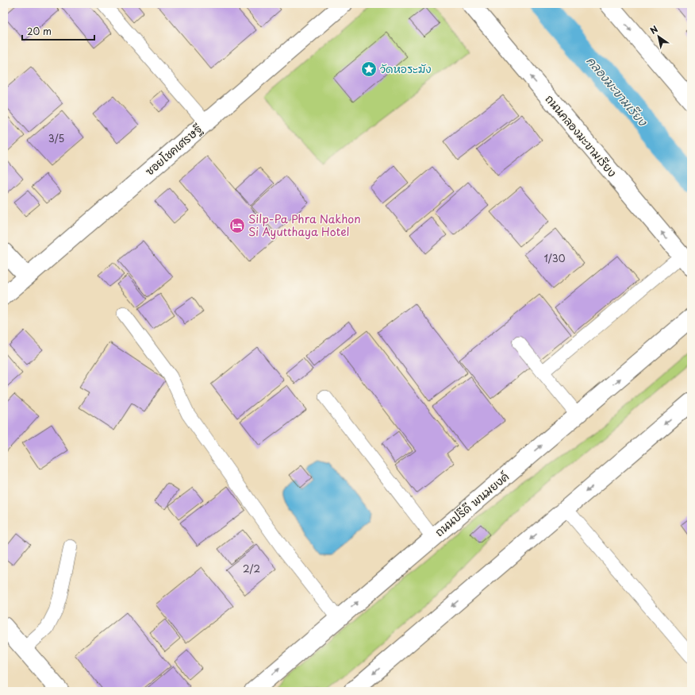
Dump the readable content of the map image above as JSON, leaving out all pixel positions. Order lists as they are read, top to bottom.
{
  "streets": {
    "street": ["ถนนคลองมะขามเรียง", "ซอยโชคเศรษฐี", "ถนนปรีดี พนมยงค์"]
  },
  "water": ["คลองมะขามเรียง"],
  "places": {
    "place": ["วัดหอระฆัง"],
    "hotel": ["Silp-Pa Phra Nakhon Si Ayutthaya Hotel"]
  },
  "house_numbers": ["3/5", "1/30", "2/2"],
  "scale_bar": "20 m",
  "north": "top left"
}
